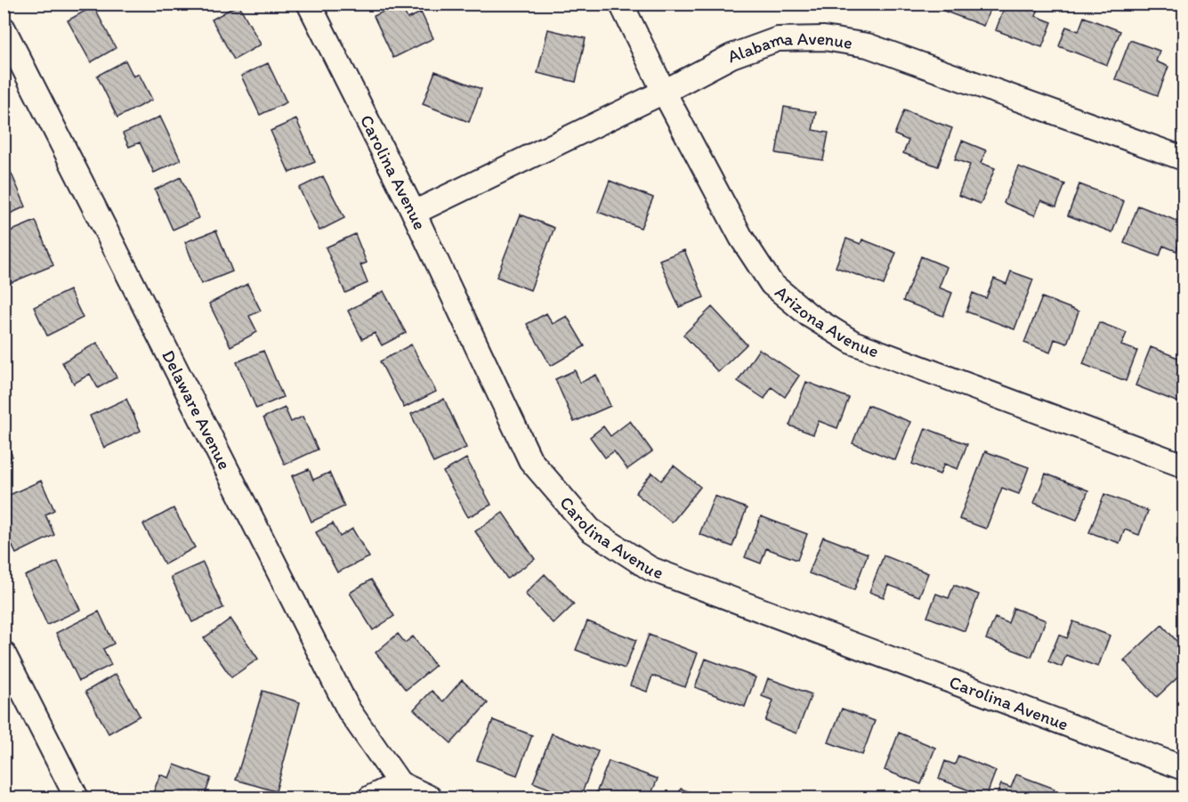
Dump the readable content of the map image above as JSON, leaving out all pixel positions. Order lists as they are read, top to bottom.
{
  "streets": {
    "street": [
      "Alabama Avenue",
      "Carolina Avenue",
      "Arizona Avenue",
      "Delaware Avenue"
    ]
  },
  "crossings": [
    ["Alabama Avenue", "Carolina Avenue"],
    ["Alabama Avenue", "Arizona Avenue"]
  ]
}
